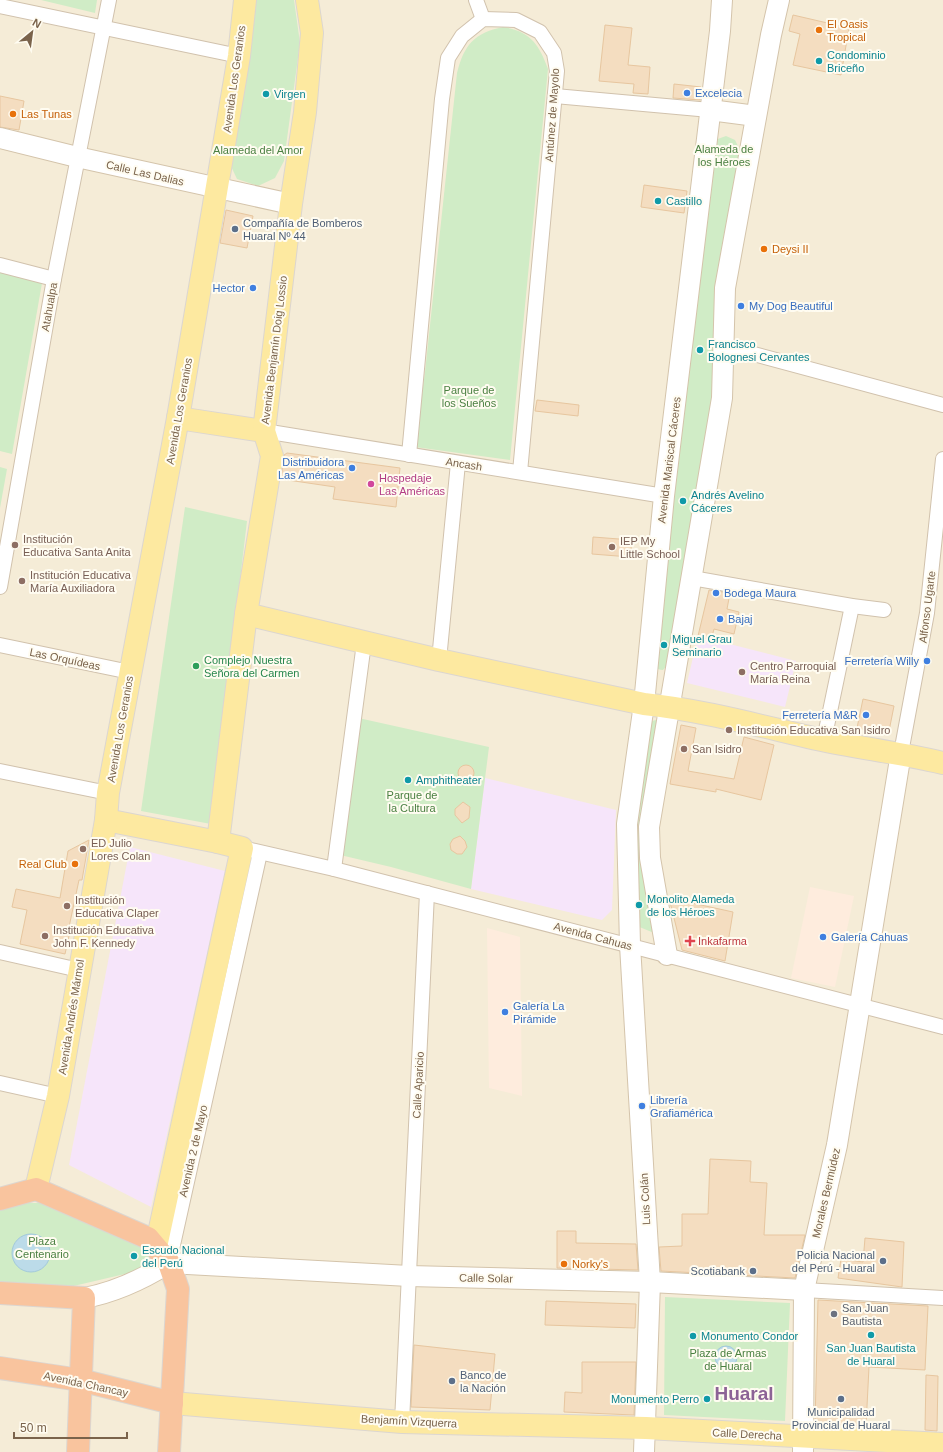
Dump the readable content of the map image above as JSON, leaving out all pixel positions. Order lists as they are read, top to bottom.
{
  "streets": {
    "highway": ["Avenida Chancay"],
    "main road": [
      "Avenida Los Geranios",
      "Avenida Benjamín Doig Lossio",
      "Avenida Andrés Mármol",
      "Avenida 2 de Mayo",
      "Benjamín Vizquerra",
      "Calle Derecha"
    ],
    "street": [
      "Antúnez de Mayolo",
      "Calle Las Dalias",
      "Atahualpa",
      "Avenida Mariscal Cáceres",
      "Ancash",
      "Alfonso Ugarte",
      "Las Orquídeas",
      "Avenida Cahuas",
      "Calle Aparicio",
      "Morales Bermúdez",
      "Luis Colán",
      "Calle Solar"
    ]
  },
  "crossings": [
    ["Avenida Los Geranios", "Calle Las Dalias"],
    ["Avenida Los Geranios", "Las Orquídeas"],
    ["Avenida Los Geranios", "Avenida Andrés Mármol"],
    ["Antúnez de Mayolo", "Ancash"],
    ["Calle Las Dalias", "Atahualpa"],
    ["Calle Las Dalias", "Avenida Benjamín Doig Lossio"],
    ["Avenida Benjamín Doig Lossio", "Ancash"],
    ["Avenida Mariscal Cáceres", "Ancash"],
    ["Avenida Mariscal Cáceres", "Avenida Cahuas"],
    ["Avenida Mariscal Cáceres", "Luis Colán"],
    ["Alfonso Ugarte", "Morales Bermúdez"],
    ["Avenida Cahuas", "Calle Aparicio"],
    ["Avenida Cahuas", "Avenida 2 de Mayo"],
    ["Avenida Cahuas", "Morales Bermúdez"],
    ["Avenida Cahuas", "Luis Colán"],
    ["Calle Aparicio", "Calle Solar"],
    ["Calle Aparicio", "Benjamín Vizquerra"],
    ["Avenida 2 de Mayo", "Calle Solar"],
    ["Morales Bermúdez", "Calle Solar"],
    ["Morales Bermúdez", "Calle Derecha"],
    ["Luis Colán", "Calle Solar"],
    ["Luis Colán", "Benjamín Vizquerra"],
    ["Luis Colán", "Calle Derecha"],
    ["Avenida Chancay", "Benjamín Vizquerra"],
    ["Benjamín Vizquerra", "Calle Derecha"]
  ],
  "districts": ["Huaral"],
  "parks": [
    "Alameda de los Héroes",
    "Alameda del Amor",
    "Parque de los Sueños",
    "Parque de la Cultura",
    "Plaza Centenario",
    "Plaza de Armas de Huaral"
  ],
  "places": {
    "other": [
      "El Oasis Tropical",
      "Condominio Briceño",
      "Excelecia",
      "Virgen",
      "Las Tunas",
      "Castillo",
      "Compañía de Bomberos Huaral Nº 44",
      "Deysi II",
      "Hector",
      "My Dog Beautiful",
      "Francisco Bolognesi Cervantes",
      "Distribuidora Las Américas",
      "Hospedaje Las Américas",
      "Andrés Avelino Cáceres",
      "Institución Educativa Santa Anita",
      "IEP My Little School",
      "Institución Educativa María Auxiliadora",
      "Bodega Maura",
      "Bajaj",
      "Miguel Grau Seminario",
      "Ferretería Willy",
      "Complejo Nuestra Señora del Carmen",
      "Centro Parroquial María Reina",
      "Ferretería M&R",
      "Institución Educativa San Isidro",
      "San Isidro",
      "Amphitheater",
      "ED Julio Lores Colan",
      "Real Club",
      "Monolito Alameda de los Héroes",
      "Institución Educativa Claper",
      "Institución Educativa John F. Kennedy",
      "Galería Cahuas",
      "Galería La Pirámide",
      "Librería Grafiamérica",
      "Escudo Nacional del Perú",
      "Policia Nacional del Perú - Huaral",
      "Norky's",
      "Scotiabank",
      "San Juan Bautista",
      "San Juan Bautista de Huaral",
      "Monumento Condor",
      "Banco de la Nación",
      "Monumento Perro",
      "Municipalidad Provincial de Huaral"
    ],
    "health": ["Inkafarma"]
  },
  "scale_bar": "50 m",
  "north": "top right"
}
